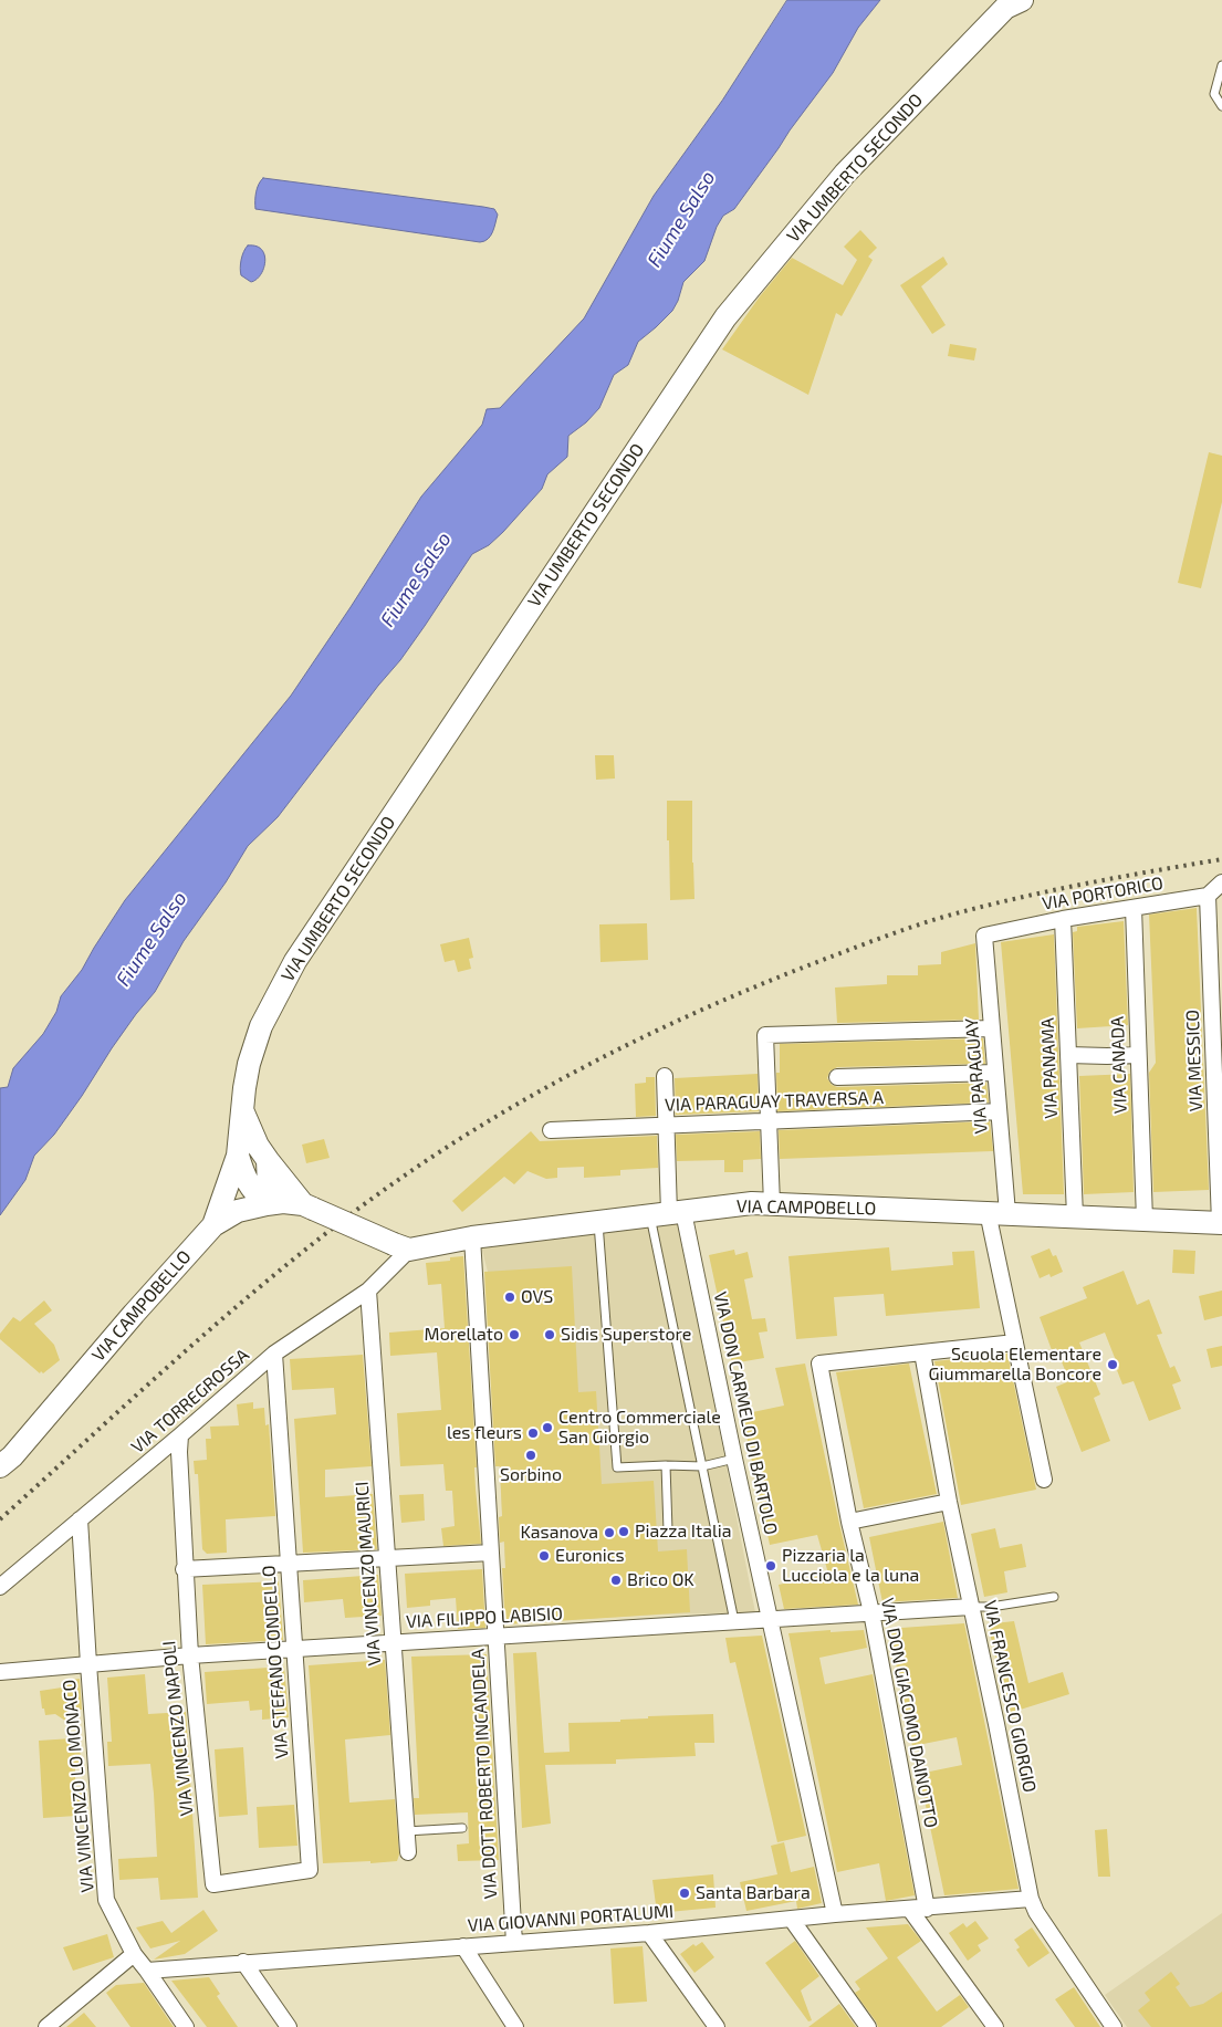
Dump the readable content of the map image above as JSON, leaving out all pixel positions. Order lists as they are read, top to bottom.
{
  "streets": {
    "main road": ["VIA UMBERTO SECONDO", "VIA CAMPOBELLO"],
    "street": [
      "VIA PORTORICO",
      "VIA MESSICO",
      "VIA CANADA",
      "VIA PANAMA",
      "VIA PARAGUAY",
      "VIA PARAGUAY TRAVERSA A",
      "VIA TORREGROSSA",
      "VIA DON CARMELO DI BARTOLO",
      "VIA VINCENZO MAURICI",
      "VIA FILIPPO LABISIO",
      "VIA STEFANO CONDELLO",
      "VIA FRANCESCO GIORGIO",
      "VIA DON GIACOMO DAINOTTO",
      "VIA VINCENZO NAPOLI",
      "VIA DOTT ROBERTO INCANDELA",
      "VIA VINCENZO LO MONACO",
      "VIA GIOVANNI PORTALUMI"
    ]
  },
  "crossings": [
    ["VIA PORTORICO", "VIA MESSICO"],
    ["VIA PORTORICO", "VIA CANADA"],
    ["VIA PORTORICO", "VIA PANAMA"],
    ["VIA PORTORICO", "VIA PARAGUAY"],
    ["VIA MESSICO", "VIA CAMPOBELLO"],
    ["VIA CANADA", "VIA CAMPOBELLO"],
    ["VIA PANAMA", "VIA CAMPOBELLO"],
    ["VIA PARAGUAY", "VIA PARAGUAY TRAVERSA A"],
    ["VIA PARAGUAY", "VIA CAMPOBELLO"],
    ["VIA PARAGUAY TRAVERSA A", "VIA DON CARMELO DI BARTOLO"],
    ["VIA CAMPOBELLO", "VIA TORREGROSSA"],
    ["VIA CAMPOBELLO", "VIA DON CARMELO DI BARTOLO"],
    ["VIA CAMPOBELLO", "VIA DOTT ROBERTO INCANDELA"],
    ["VIA TORREGROSSA", "VIA VINCENZO MAURICI"],
    ["VIA TORREGROSSA", "VIA STEFANO CONDELLO"],
    ["VIA TORREGROSSA", "VIA VINCENZO NAPOLI"],
    ["VIA TORREGROSSA", "VIA VINCENZO LO MONACO"],
    ["VIA DON CARMELO DI BARTOLO", "VIA FILIPPO LABISIO"],
    ["VIA DON CARMELO DI BARTOLO", "VIA GIOVANNI PORTALUMI"],
    ["VIA VINCENZO MAURICI", "VIA FILIPPO LABISIO"],
    ["VIA FILIPPO LABISIO", "VIA STEFANO CONDELLO"],
    ["VIA FILIPPO LABISIO", "VIA FRANCESCO GIORGIO"],
    ["VIA FILIPPO LABISIO", "VIA DON GIACOMO DAINOTTO"],
    ["VIA FILIPPO LABISIO", "VIA VINCENZO NAPOLI"],
    ["VIA FILIPPO LABISIO", "VIA DOTT ROBERTO INCANDELA"],
    ["VIA FILIPPO LABISIO", "VIA VINCENZO LO MONACO"],
    ["VIA STEFANO CONDELLO", "VIA VINCENZO NAPOLI"],
    ["VIA FRANCESCO GIORGIO", "VIA DON GIACOMO DAINOTTO"],
    ["VIA FRANCESCO GIORGIO", "VIA GIOVANNI PORTALUMI"],
    ["VIA DON GIACOMO DAINOTTO", "VIA GIOVANNI PORTALUMI"],
    ["VIA DOTT ROBERTO INCANDELA", "VIA GIOVANNI PORTALUMI"],
    ["VIA VINCENZO LO MONACO", "VIA GIOVANNI PORTALUMI"]
  ],
  "water": ["Fiume Salso"],
  "places": [
    "OVS",
    "Morellato",
    "Sidis Superstore",
    "Scuola Elementare Giummarella Boncore",
    "Centro Commerciale San Giorgio",
    "les fleurs",
    "Sorbino",
    "Piazza Italia",
    "Kasanova",
    "Euronics",
    "Pizzaria la Lucciola e la luna",
    "Brico OK",
    "Santa Barbara"
  ]
}
